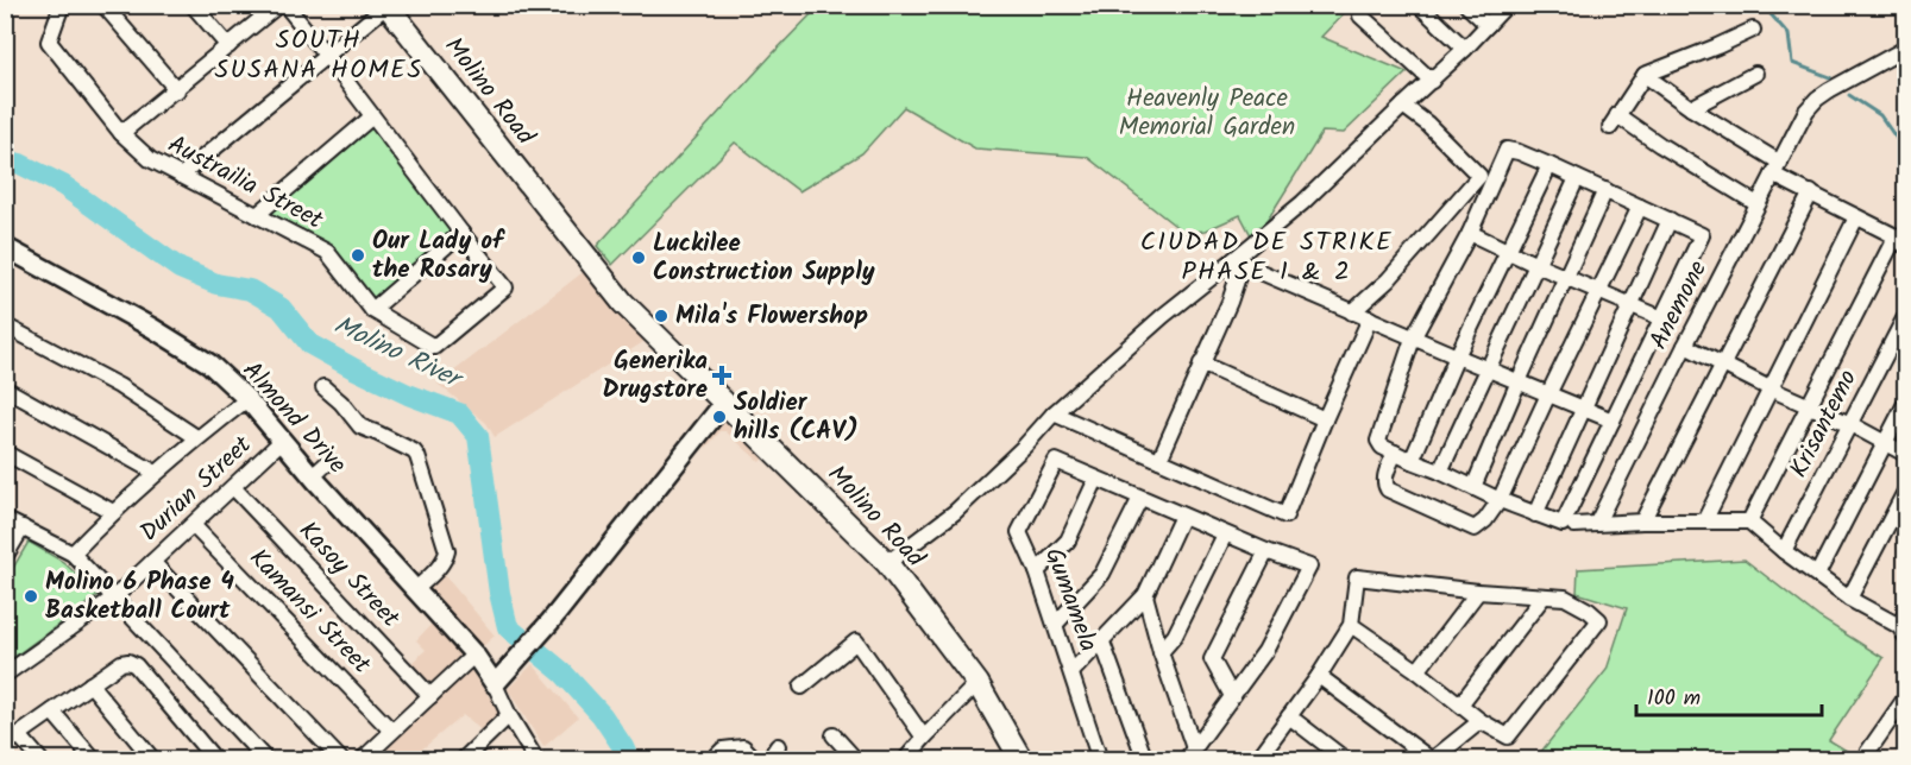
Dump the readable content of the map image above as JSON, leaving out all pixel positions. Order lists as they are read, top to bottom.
{
  "streets": {
    "main road": ["Molino Road"],
    "street": [
      "Austrailia Street",
      "Anemone",
      "Almond Drive",
      "Krisantemo",
      "Durian Street",
      "Kasoy Street",
      "Gumamela",
      "Kamansi Street"
    ]
  },
  "crossings": [
    ["Almond Drive", "Durian Street"],
    ["Durian Street", "Kasoy Street"],
    ["Durian Street", "Kamansi Street"]
  ],
  "districts": ["SOUTH SUSANA HOMES", "CIUDAD DE STRIKE PHASE 1 & 2"],
  "water": ["Molino River"],
  "parks": ["Heavenly Peace Memorial Garden"],
  "places": {
    "other": [
      "Our Lady of the Rosary",
      "Luckilee Construction Supply",
      "Mila's Flowershop",
      "Soldier hills (CAV)",
      "Molino 6 Phase 4 Basketball Court"
    ],
    "health": ["Generika Drugstore"]
  },
  "scale_bar": "100 m"
}
